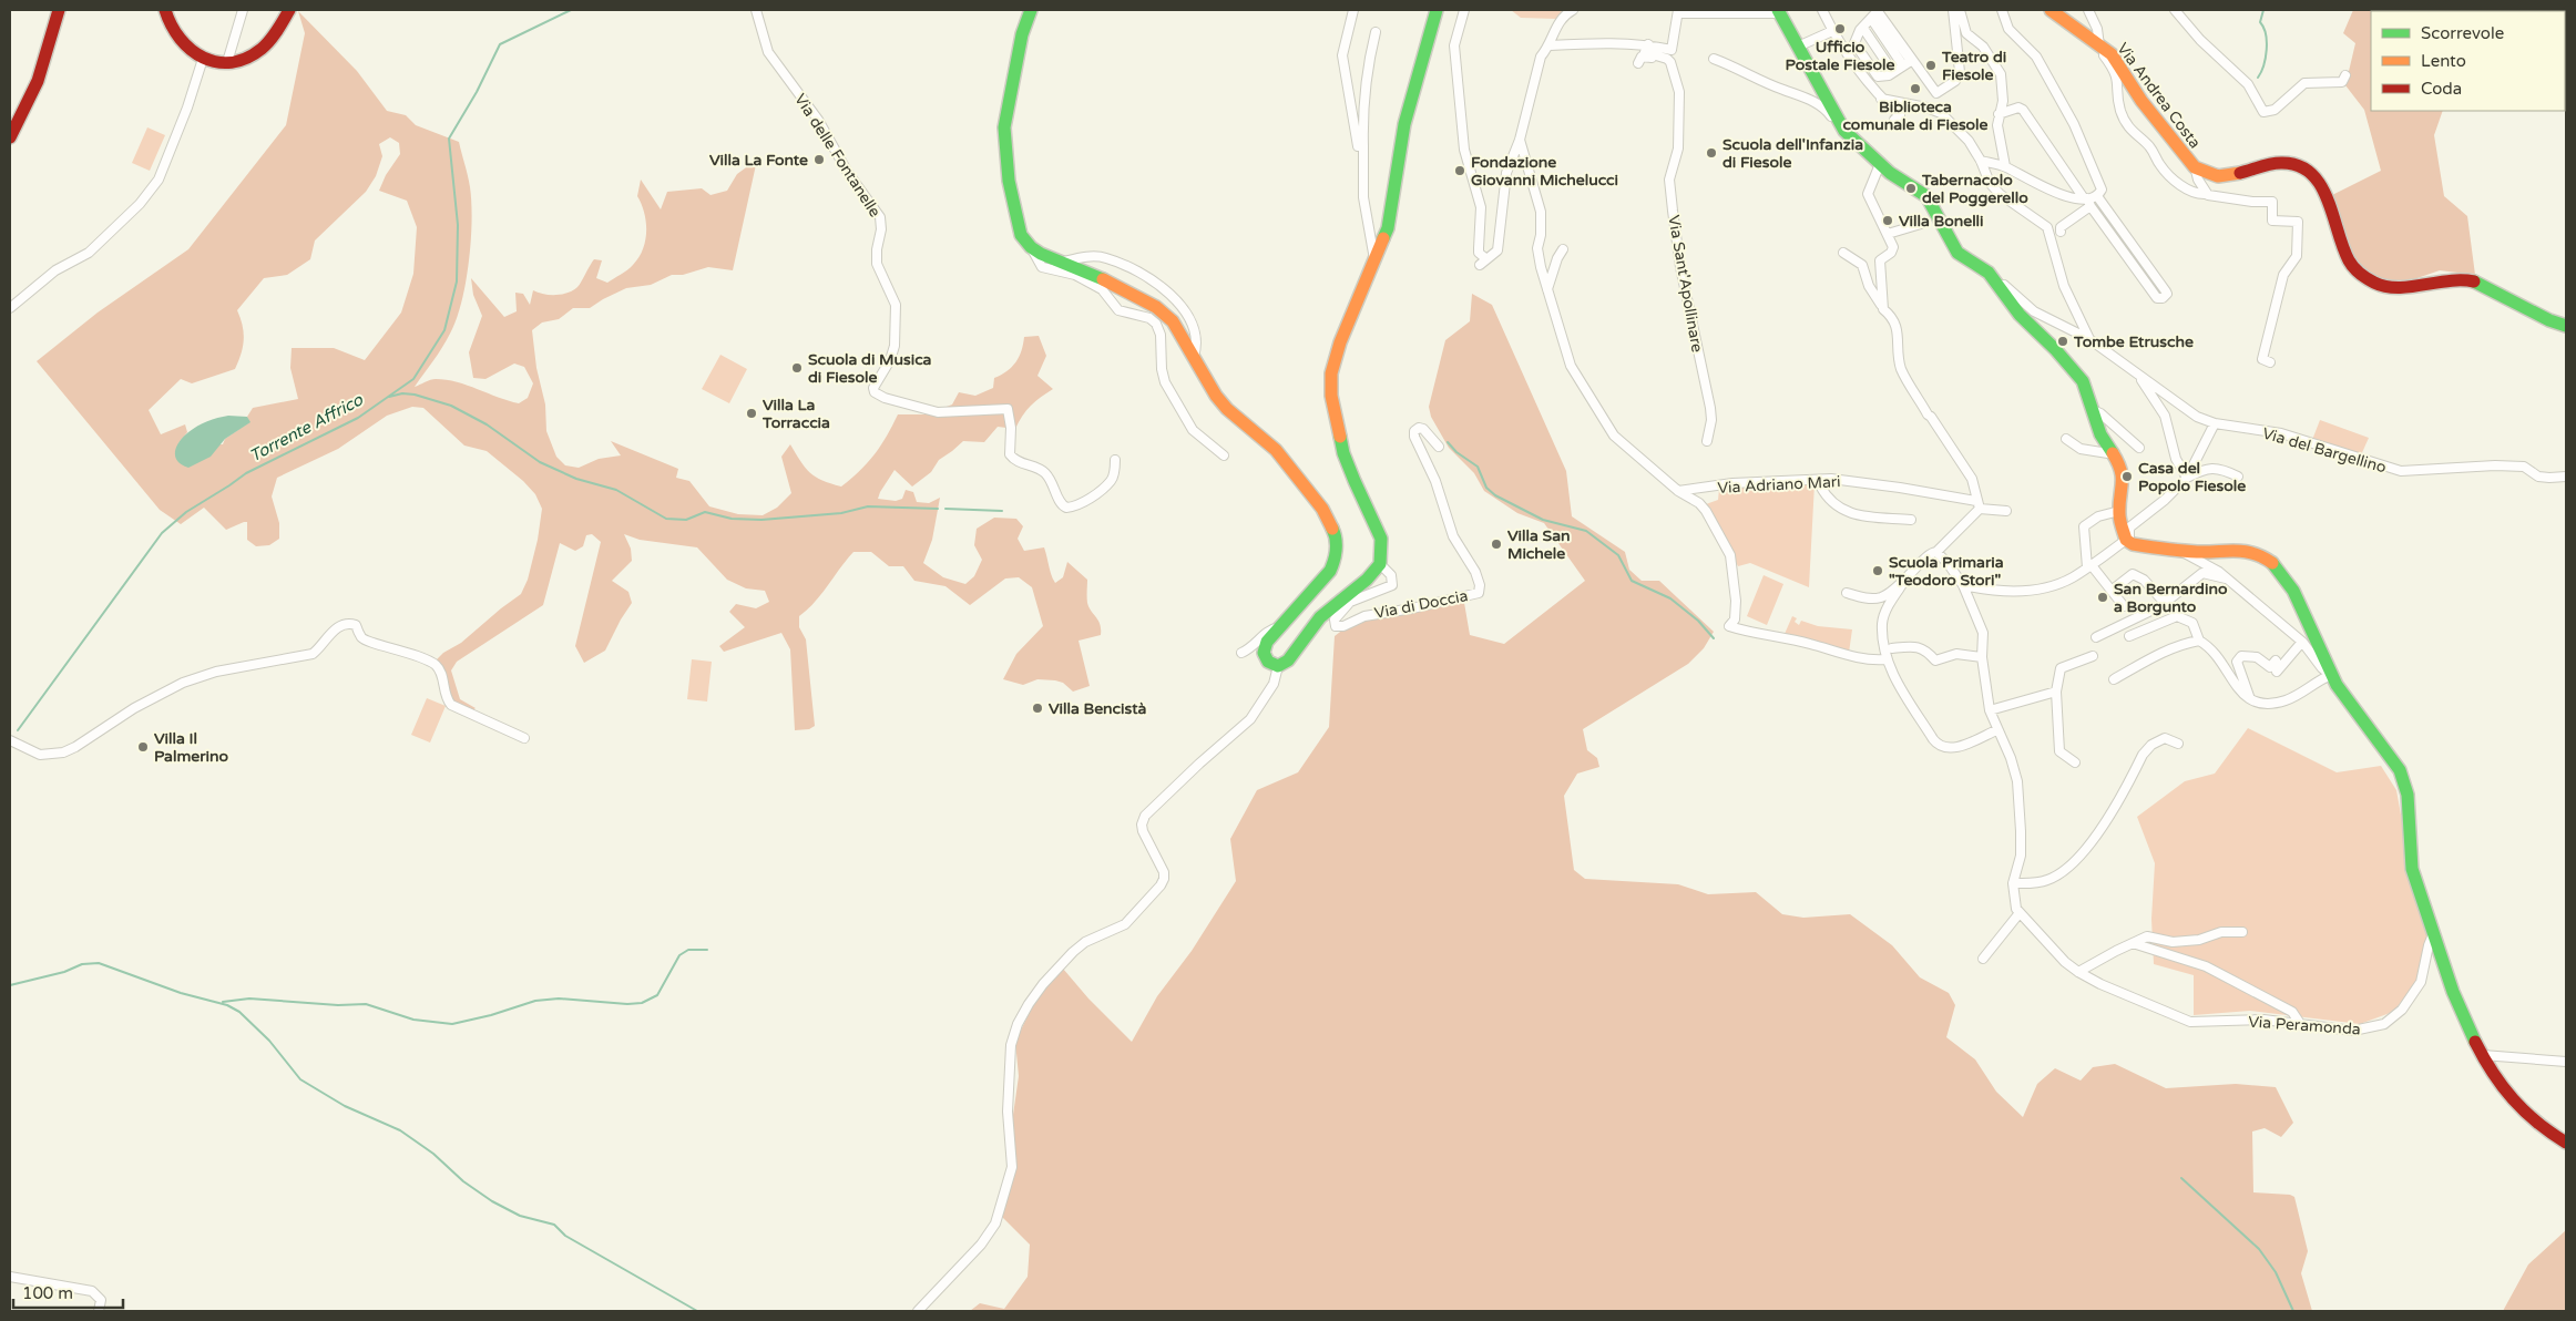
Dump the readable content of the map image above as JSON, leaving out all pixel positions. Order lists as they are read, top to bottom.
{
  "streets": {
    "main road": ["Via Andrea Costa"],
    "street": [
      "Via delle Fontanelle",
      "Via Sant'Apollinare",
      "Via del Bargellino",
      "Via Adriano Mari",
      "Via di Doccia",
      "Via Peramonda"
    ]
  },
  "water": ["Torrente Affrico"],
  "places": [
    "Ufficio Postale Fiesole",
    "Teatro di Fiesole",
    "Biblioteca comunale di Fiesole",
    "Scuola dell'Infanzia di Fiesole",
    "Villa La Fonte",
    "Fondazione Giovanni Michelucci",
    "Tabernacolo del Poggerello",
    "Villa Bonelli",
    "Tombe Etrusche",
    "Scuola di Musica di Fiesole",
    "Villa La Torraccia",
    "Casa del Popolo Fiesole",
    "Villa San Michele",
    "Scuola Primaria \"Teodoro Stori\"",
    "San Bernardino a Borgunto",
    "Villa Bencistà",
    "Villa Il Palmerino"
  ],
  "legend": ["Scorrevole", "Lento", "Coda"],
  "scale_bar": "100 m"
}
